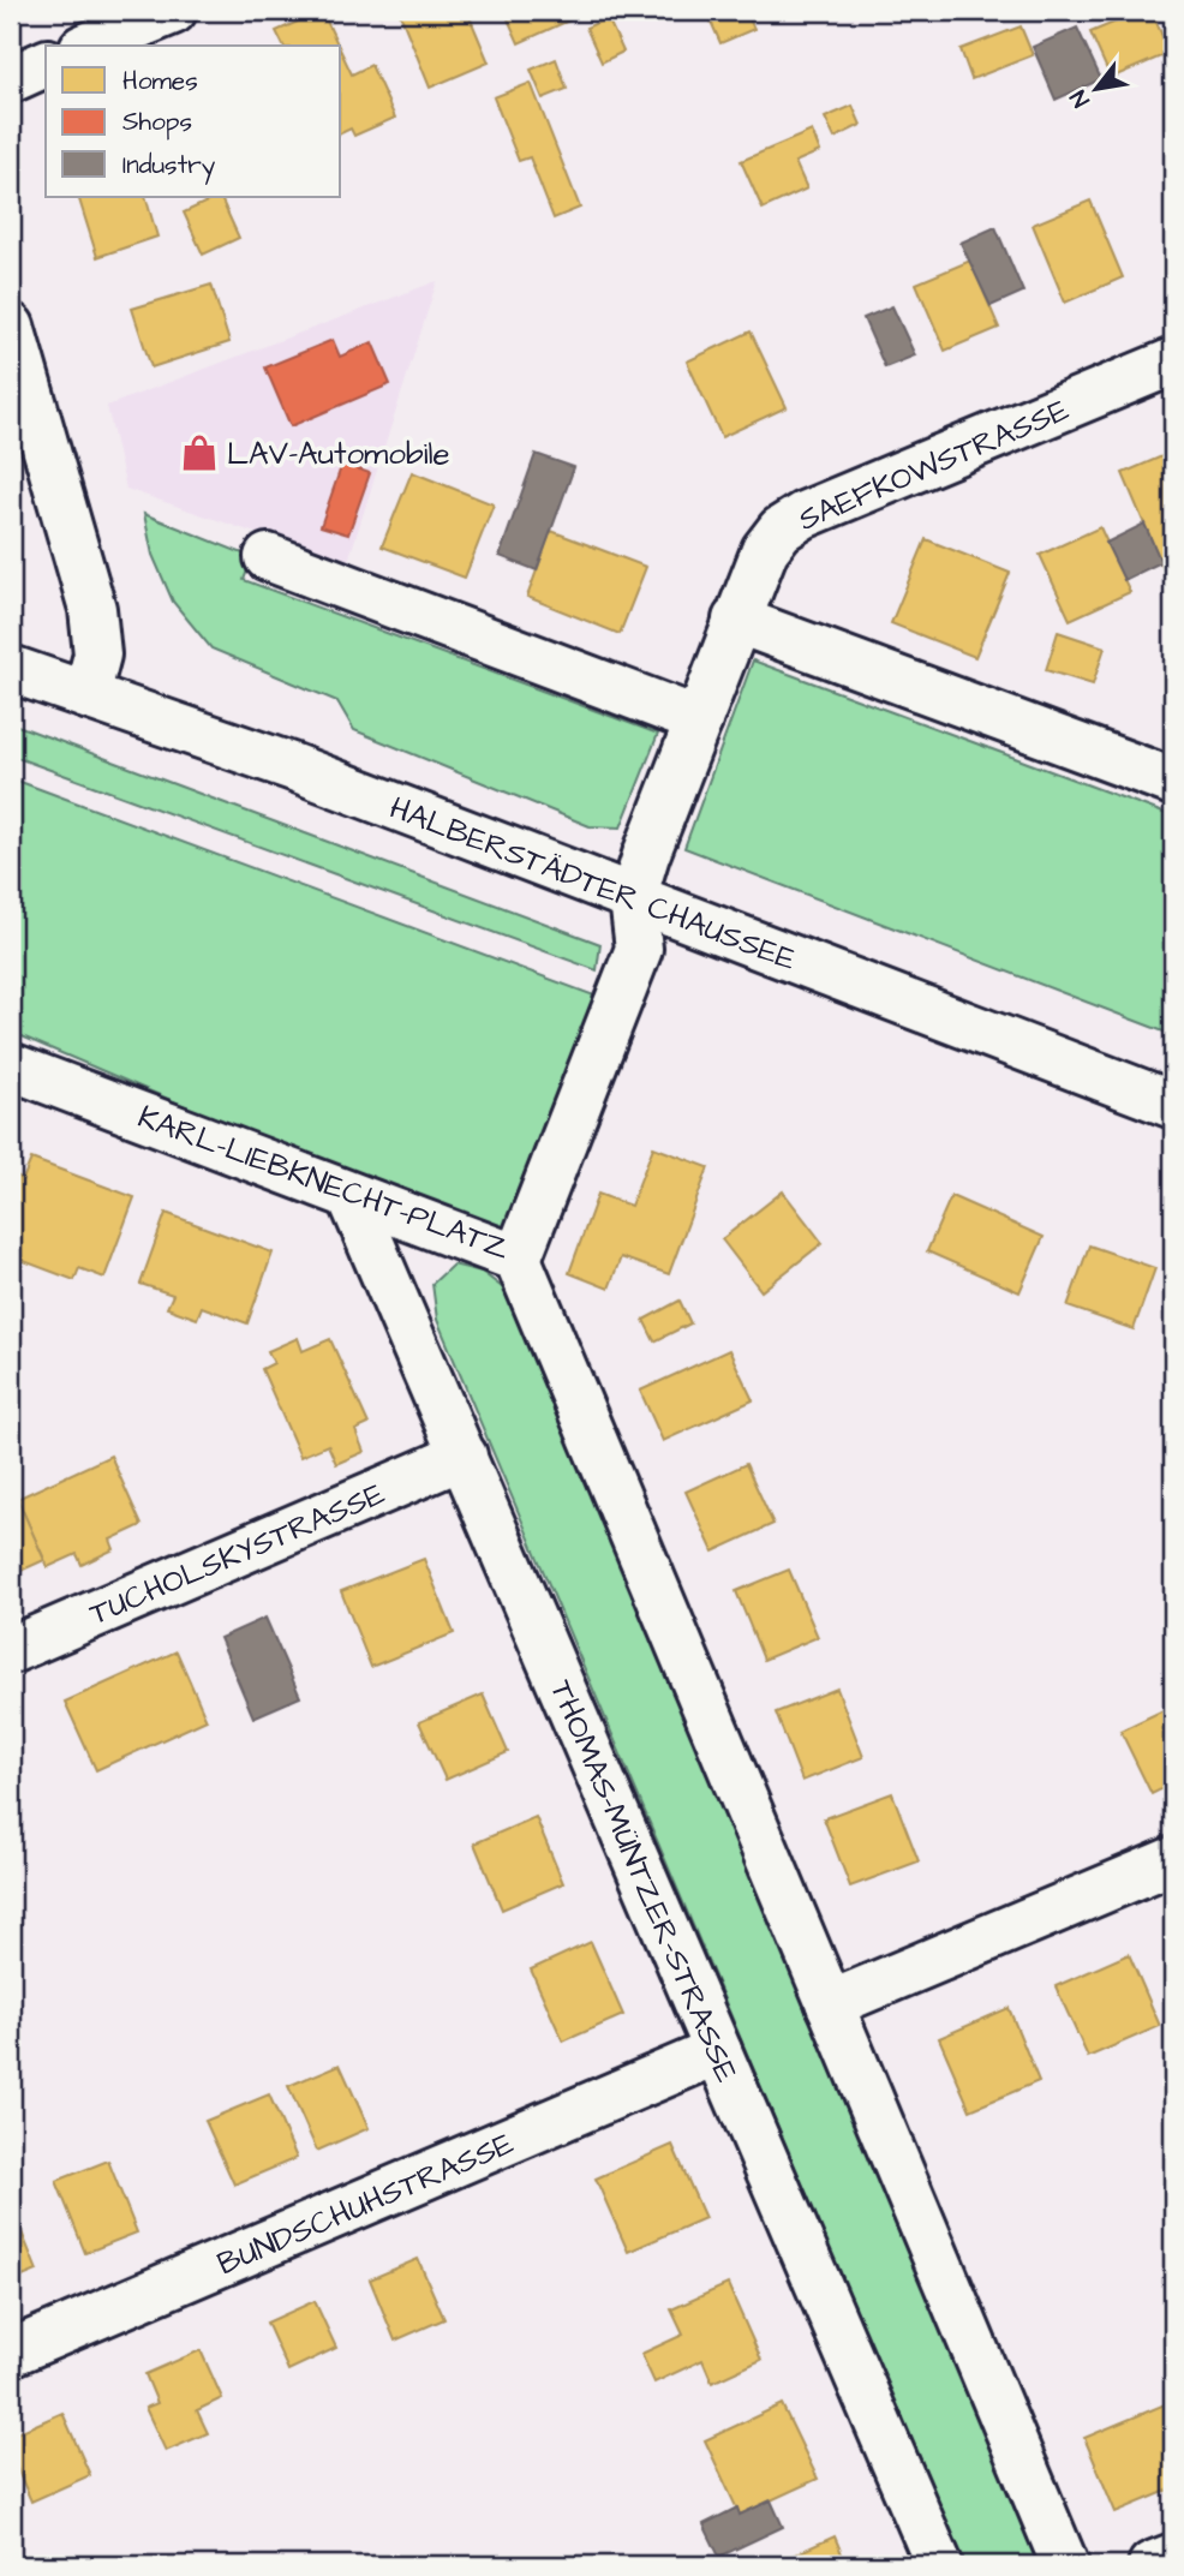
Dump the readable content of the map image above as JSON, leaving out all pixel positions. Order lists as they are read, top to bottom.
{
  "streets": {
    "street": [
      "SAEFKOWSTRASSE",
      "HALBERSTÄDTER CHAUSSEE",
      "KARL-LIEBKNECHT-PLATZ",
      "TUCHOLSKYSTRASSE",
      "THOMAS-MÜNTZER-STRASSE",
      "BUNDSCHUHSTRASSE"
    ]
  },
  "crossings": [
    ["SAEFKOWSTRASSE", "HALBERSTÄDTER CHAUSSEE"],
    ["SAEFKOWSTRASSE", "KARL-LIEBKNECHT-PLATZ"],
    ["HALBERSTÄDTER CHAUSSEE", "KARL-LIEBKNECHT-PLATZ"],
    ["KARL-LIEBKNECHT-PLATZ", "THOMAS-MÜNTZER-STRASSE"],
    ["TUCHOLSKYSTRASSE", "THOMAS-MÜNTZER-STRASSE"],
    ["THOMAS-MÜNTZER-STRASSE", "BUNDSCHUHSTRASSE"]
  ],
  "places": {
    "shop": ["LAV-Automobile"]
  },
  "legend": ["Homes", "Shops", "Industry"],
  "north": "bottom left"
}
